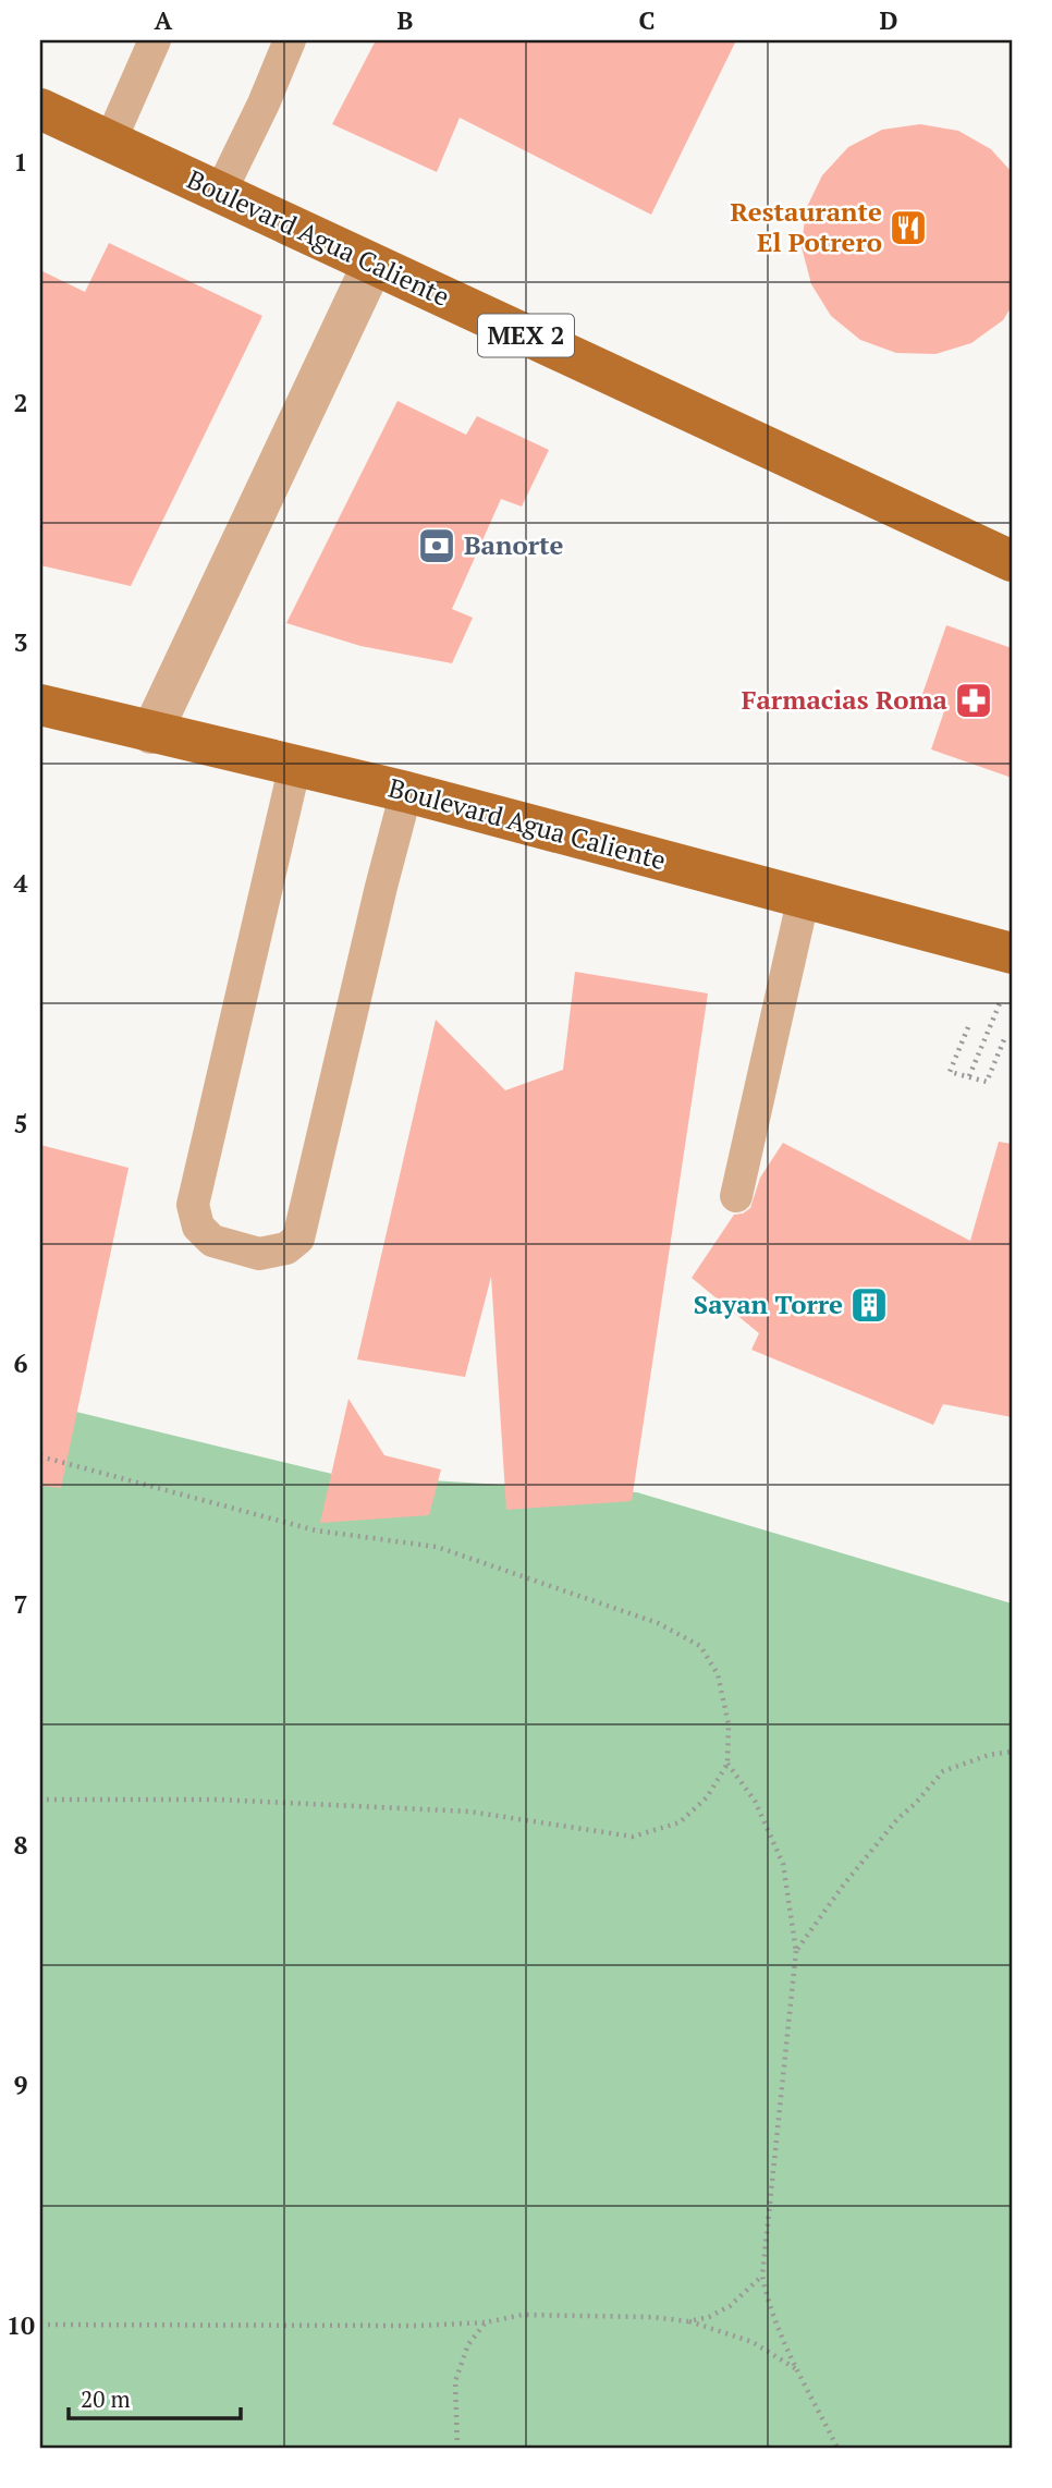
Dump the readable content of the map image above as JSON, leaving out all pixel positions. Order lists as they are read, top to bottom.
{
  "streets": {
    "main road": ["Boulevard Agua Caliente", "MEX 2"]
  },
  "places": {
    "restaurant": ["Restaurante El Potrero"],
    "bank": ["Banorte"],
    "pharmacy": ["Farmacias Roma"],
    "building": ["Sayan Torre"]
  },
  "scale_bar": "20 m",
  "grid": {
    "columns": [
      "A",
      "B",
      "C",
      "D"
    ],
    "rows": [
      "1",
      "2",
      "3",
      "4",
      "5",
      "6",
      "7",
      "8",
      "9",
      "10"
    ]
  }
}
